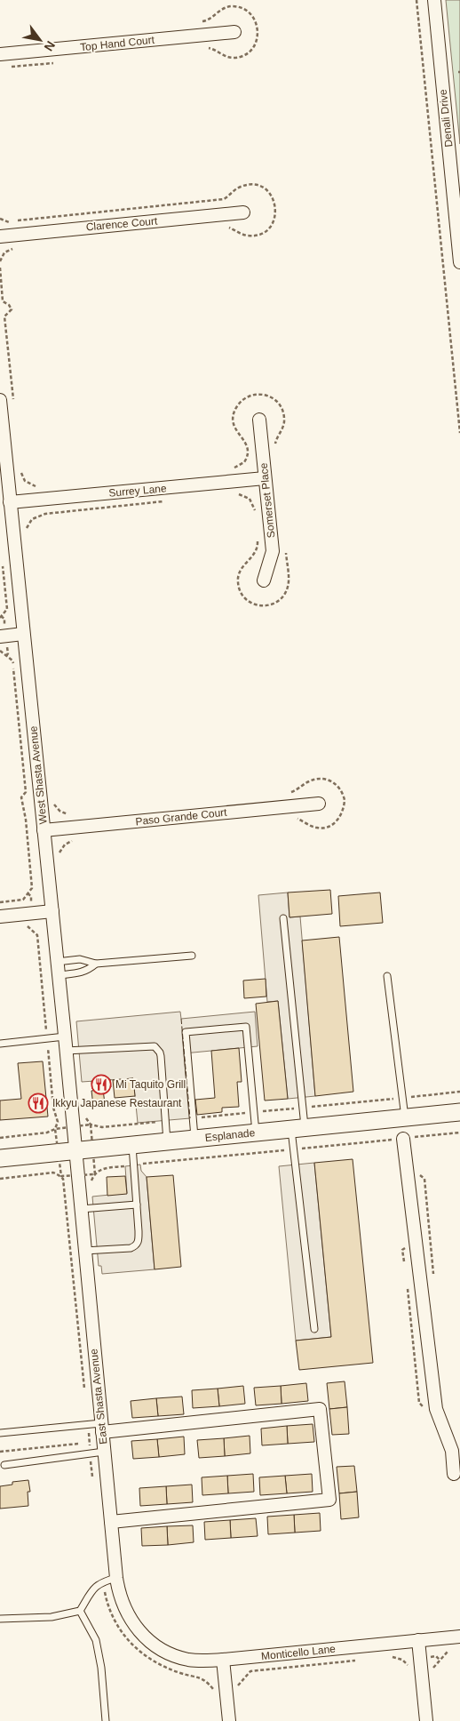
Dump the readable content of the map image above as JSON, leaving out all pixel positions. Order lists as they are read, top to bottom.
{
  "streets": {
    "main road": ["Esplanade"],
    "street": [
      "Top Hand Court",
      "Denali Drive",
      "Clarence Court",
      "Surrey Lane",
      "Somerset Place",
      "West Shasta Avenue",
      "Paso Grande Court",
      "East Shasta Avenue",
      "Monticello Lane"
    ]
  },
  "crossings": [
    ["Surrey Lane", "Somerset Place"],
    ["Surrey Lane", "West Shasta Avenue"],
    ["West Shasta Avenue", "Paso Grande Court"],
    ["West Shasta Avenue", "Esplanade"],
    ["West Shasta Avenue", "East Shasta Avenue"],
    ["Esplanade", "East Shasta Avenue"],
    ["East Shasta Avenue", "Monticello Lane"]
  ],
  "places": {
    "restaurant": ["Mi Taquito Grill", "Ikkyu Japanese Restaurant"]
  },
  "north": "bottom right"
}
